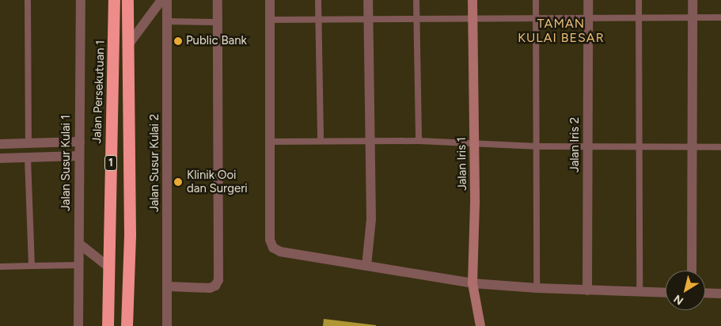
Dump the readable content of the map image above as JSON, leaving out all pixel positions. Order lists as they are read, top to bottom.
{
  "streets": {
    "highway": ["Jalan Persekutuan 1", "1"],
    "street": [
      "Jalan Iris 2",
      "Jalan Susur Kulai 1",
      "Jalan Susur Kulai 2",
      "Jalan Iris 1"
    ]
  },
  "districts": ["TAMAN KULAI BESAR"],
  "places": ["Public Bank", "Klinik Ooi dan Surgeri"],
  "north": "bottom left"
}
